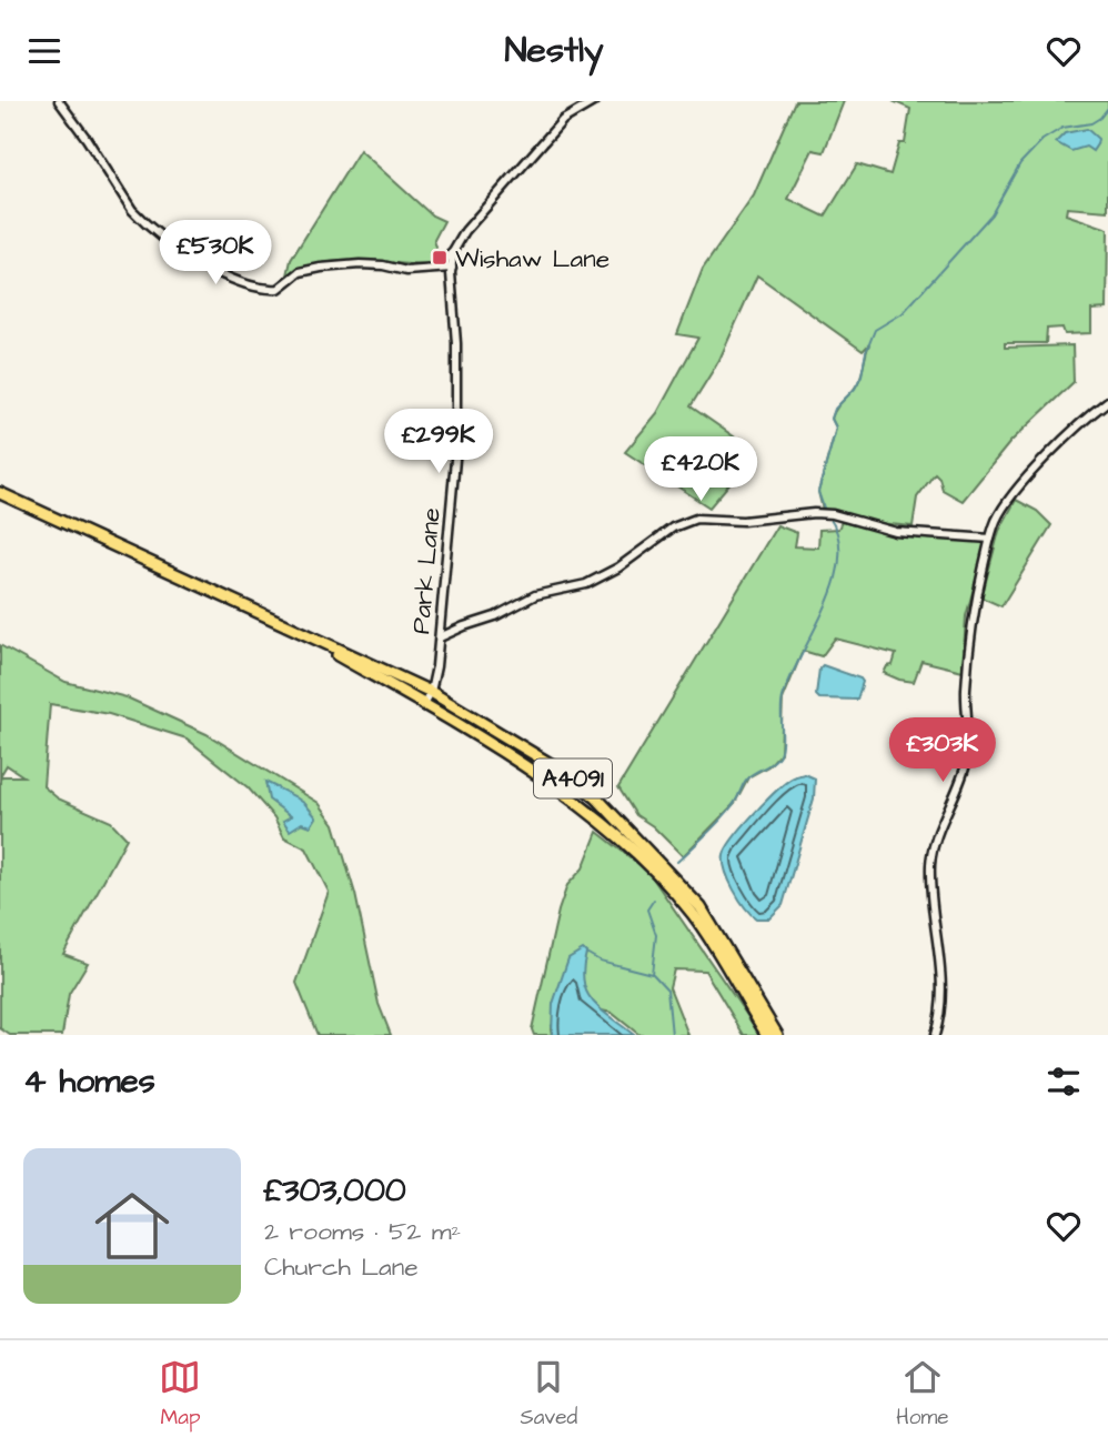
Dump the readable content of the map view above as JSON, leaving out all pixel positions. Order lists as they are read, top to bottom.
{
  "streets": {
    "main road": ["A4091"],
    "street": ["Park Lane"]
  },
  "crossings": [
    ["Park Lane", "A4091"]
  ],
  "places": {
    "transit": ["Wishaw Lane"]
  },
  "page": {
    "header": "Nestly",
    "price": [
      "£530K",
      "£299K",
      "£420K",
      "£303K"
    ],
    "heading": "4 homes",
    "list": [
      {
        "name": "£303,000",
        "note": "2 rooms · 52 m² · Church Lane"
      }
    ],
    "tabs": ["Map", "Saved", "Home"]
  }
}
